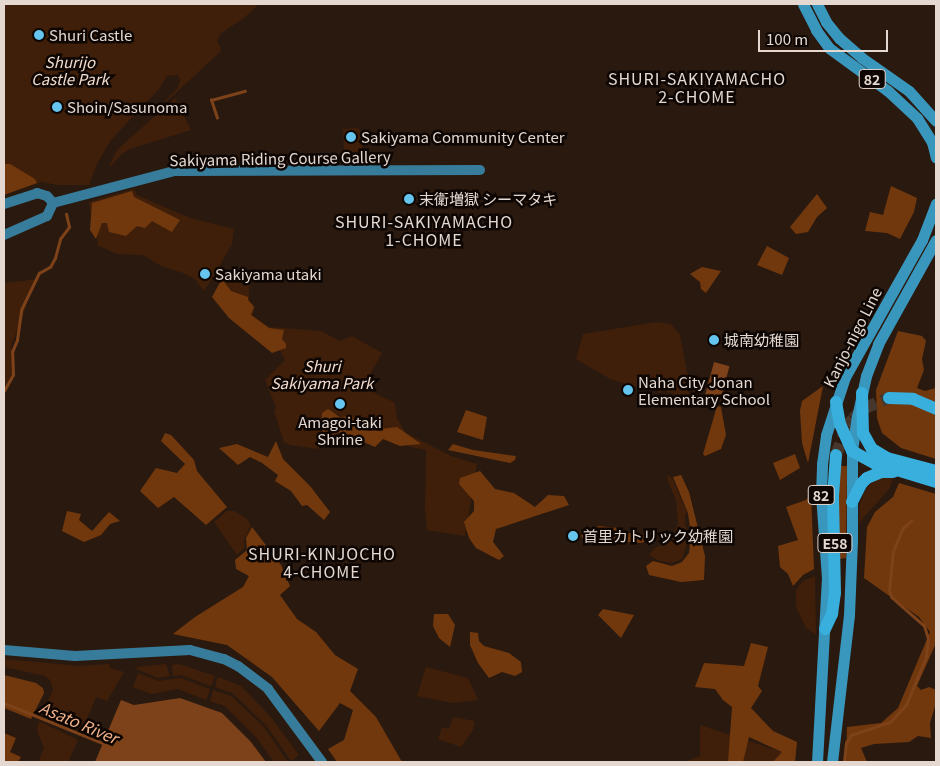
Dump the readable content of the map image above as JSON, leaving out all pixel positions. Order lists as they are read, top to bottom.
{
  "streets": {
    "highway": ["E58"],
    "main road": ["82", "Kanjo-nigo Line"],
    "street": ["Sakiyama Riding Course Gallery"]
  },
  "crossings": [
    ["Kanjo-nigo Line", "E58"]
  ],
  "districts": ["SHURI-SAKIYAMACHO 2-CHOME", "SHURI-SAKIYAMACHO 1-CHOME", "SHURI-KINJOCHO 4-CHOME"],
  "water": ["Asato River"],
  "parks": ["Shurijo Castle Park", "Shuri Sakiyama Park"],
  "places": [
    "Shuri Castle",
    "Shoin/Sasunoma",
    "Sakiyama Community Center",
    "末衛増獄 シーマタキ",
    "Sakiyama utaki",
    "城南幼稚園",
    "Naha City Jonan Elementary School",
    "Amagoi-taki Shrine",
    "首里カトリック幼稚園"
  ],
  "scale_bar": "100 m"
}
